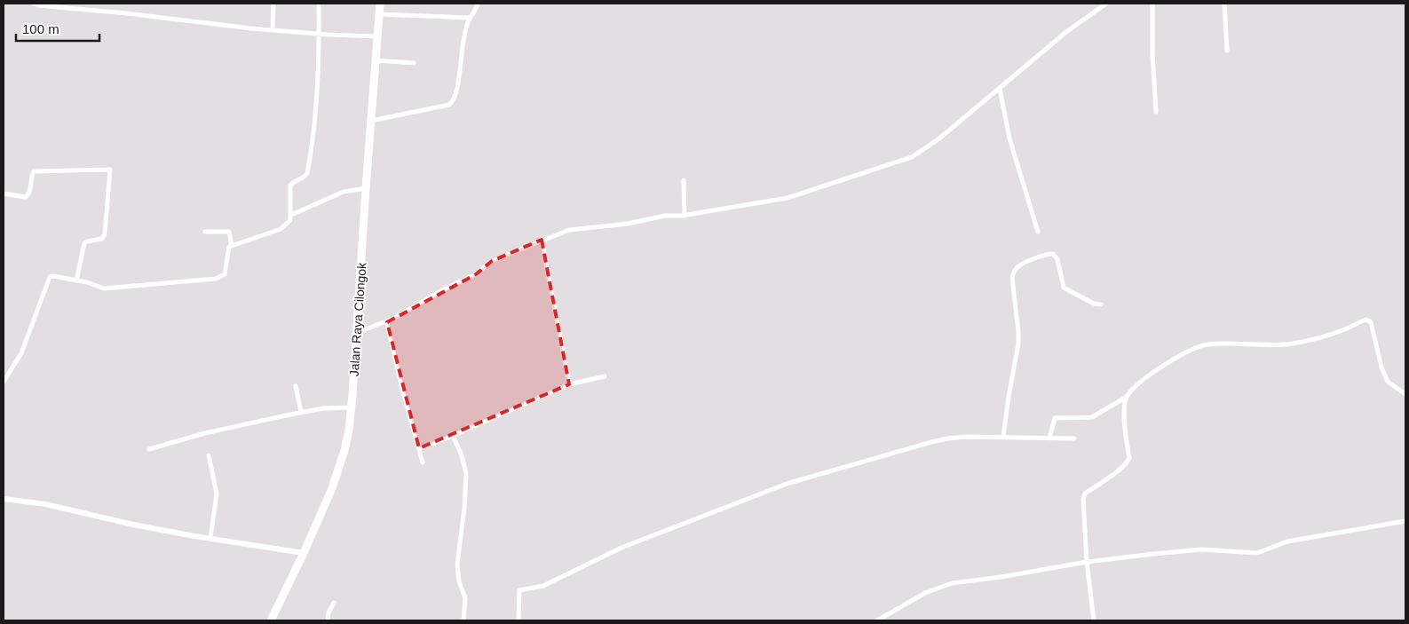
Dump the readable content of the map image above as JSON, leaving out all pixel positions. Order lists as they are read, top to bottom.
{
  "streets": {
    "highway": ["Jalan Raya Cilongok"]
  },
  "scale_bar": "100 m"
}
